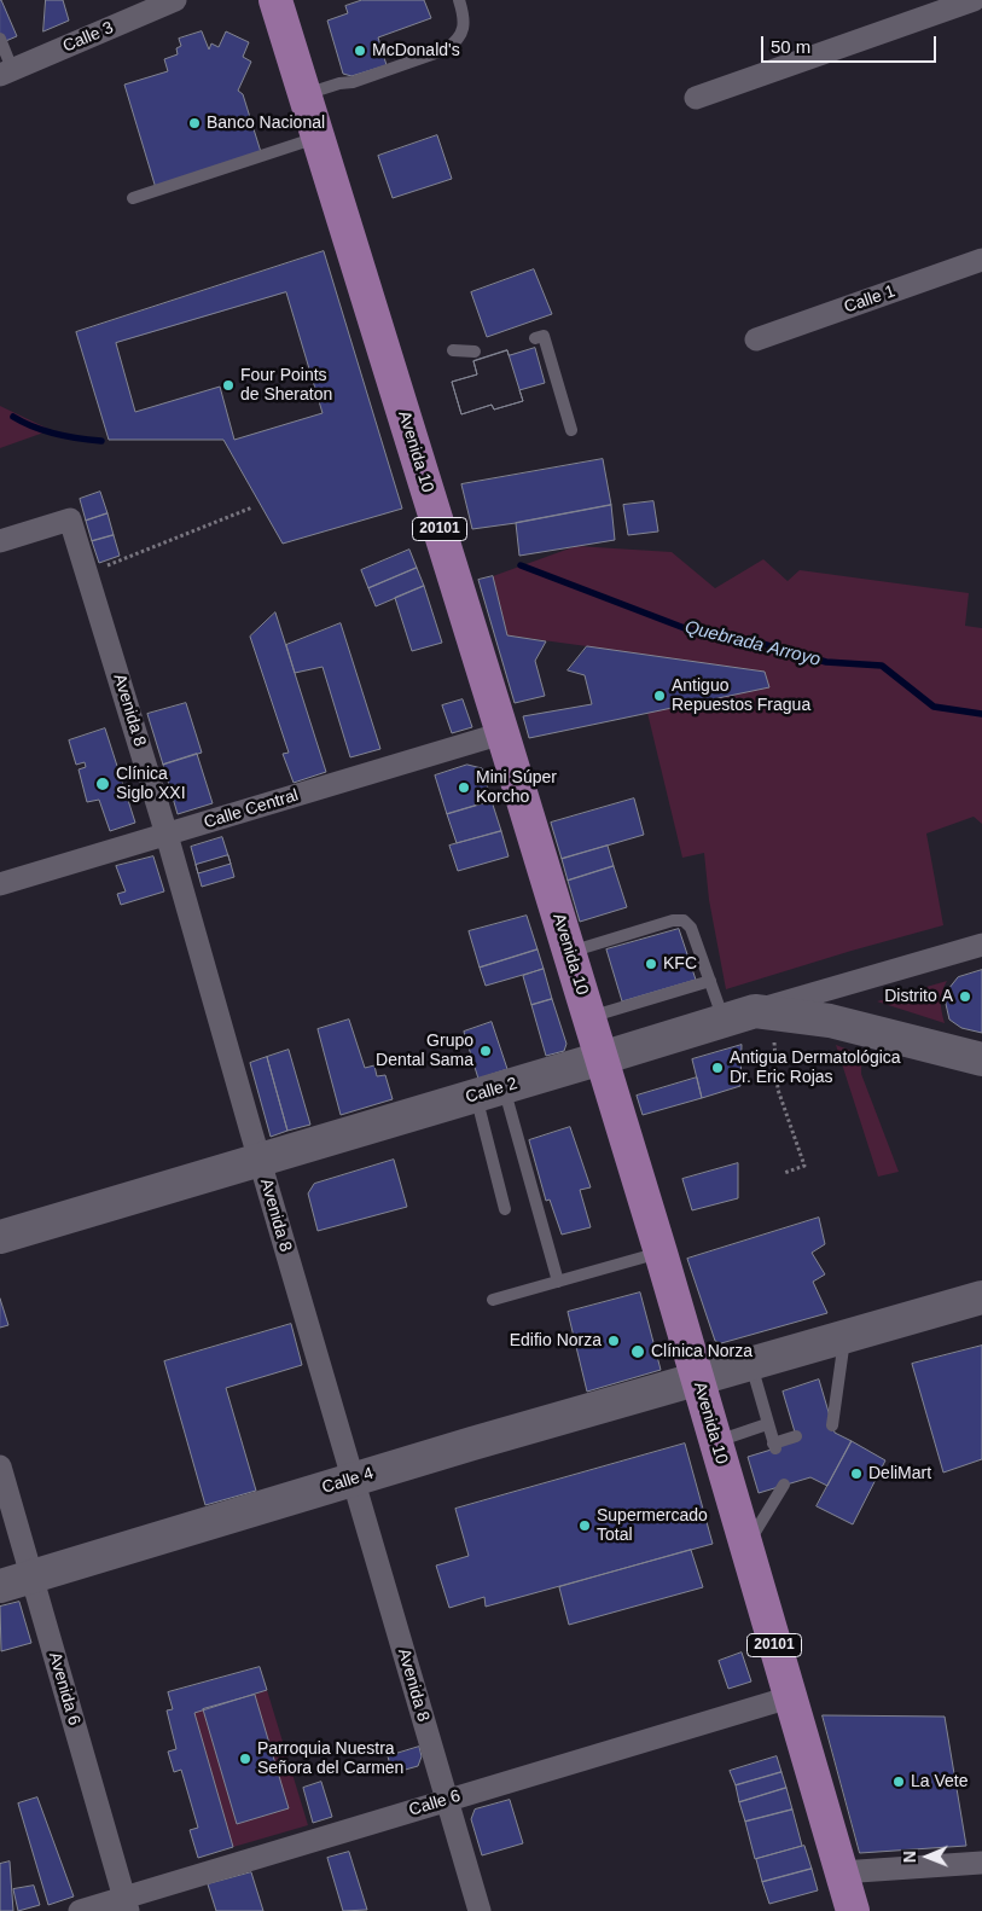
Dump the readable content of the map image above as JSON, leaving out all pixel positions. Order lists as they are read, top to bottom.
{
  "streets": {
    "main road": ["Avenida 10", "20101"],
    "street": [
      "Calle 3",
      "Calle 1",
      "Avenida 8",
      "Calle Central",
      "Calle 2",
      "Calle 4",
      "Avenida 6",
      "Calle 6"
    ]
  },
  "crossings": [
    ["Avenida 10", "Calle Central"],
    ["Avenida 10", "Calle 2"],
    ["Avenida 10", "Calle 4"],
    ["Avenida 10", "Calle 6"],
    ["Avenida 8", "Calle Central"],
    ["Avenida 8", "Calle 2"],
    ["Avenida 8", "Calle 4"],
    ["Avenida 8", "Calle 6"],
    ["Calle 4", "Avenida 6"],
    ["Avenida 6", "Calle 6"]
  ],
  "water": ["Quebrada Arroyo"],
  "places": [
    "McDonald's",
    "Banco Nacional",
    "Four Points de Sheraton",
    "Antiguo Repuestos Fragua",
    "Clínica Siglo XXI",
    "Mini Súper Korcho",
    "KFC",
    "Distrito A",
    "Grupo Dental Sama",
    "Antigua Dermatológica Dr. Eric Rojas",
    "Edifio Norza",
    "Clínica Norza",
    "DeliMart",
    "Supermercado Total",
    "Parroquia Nuestra Señora del Carmen",
    "La Vete"
  ],
  "scale_bar": "50 m",
  "north": "left"
}
